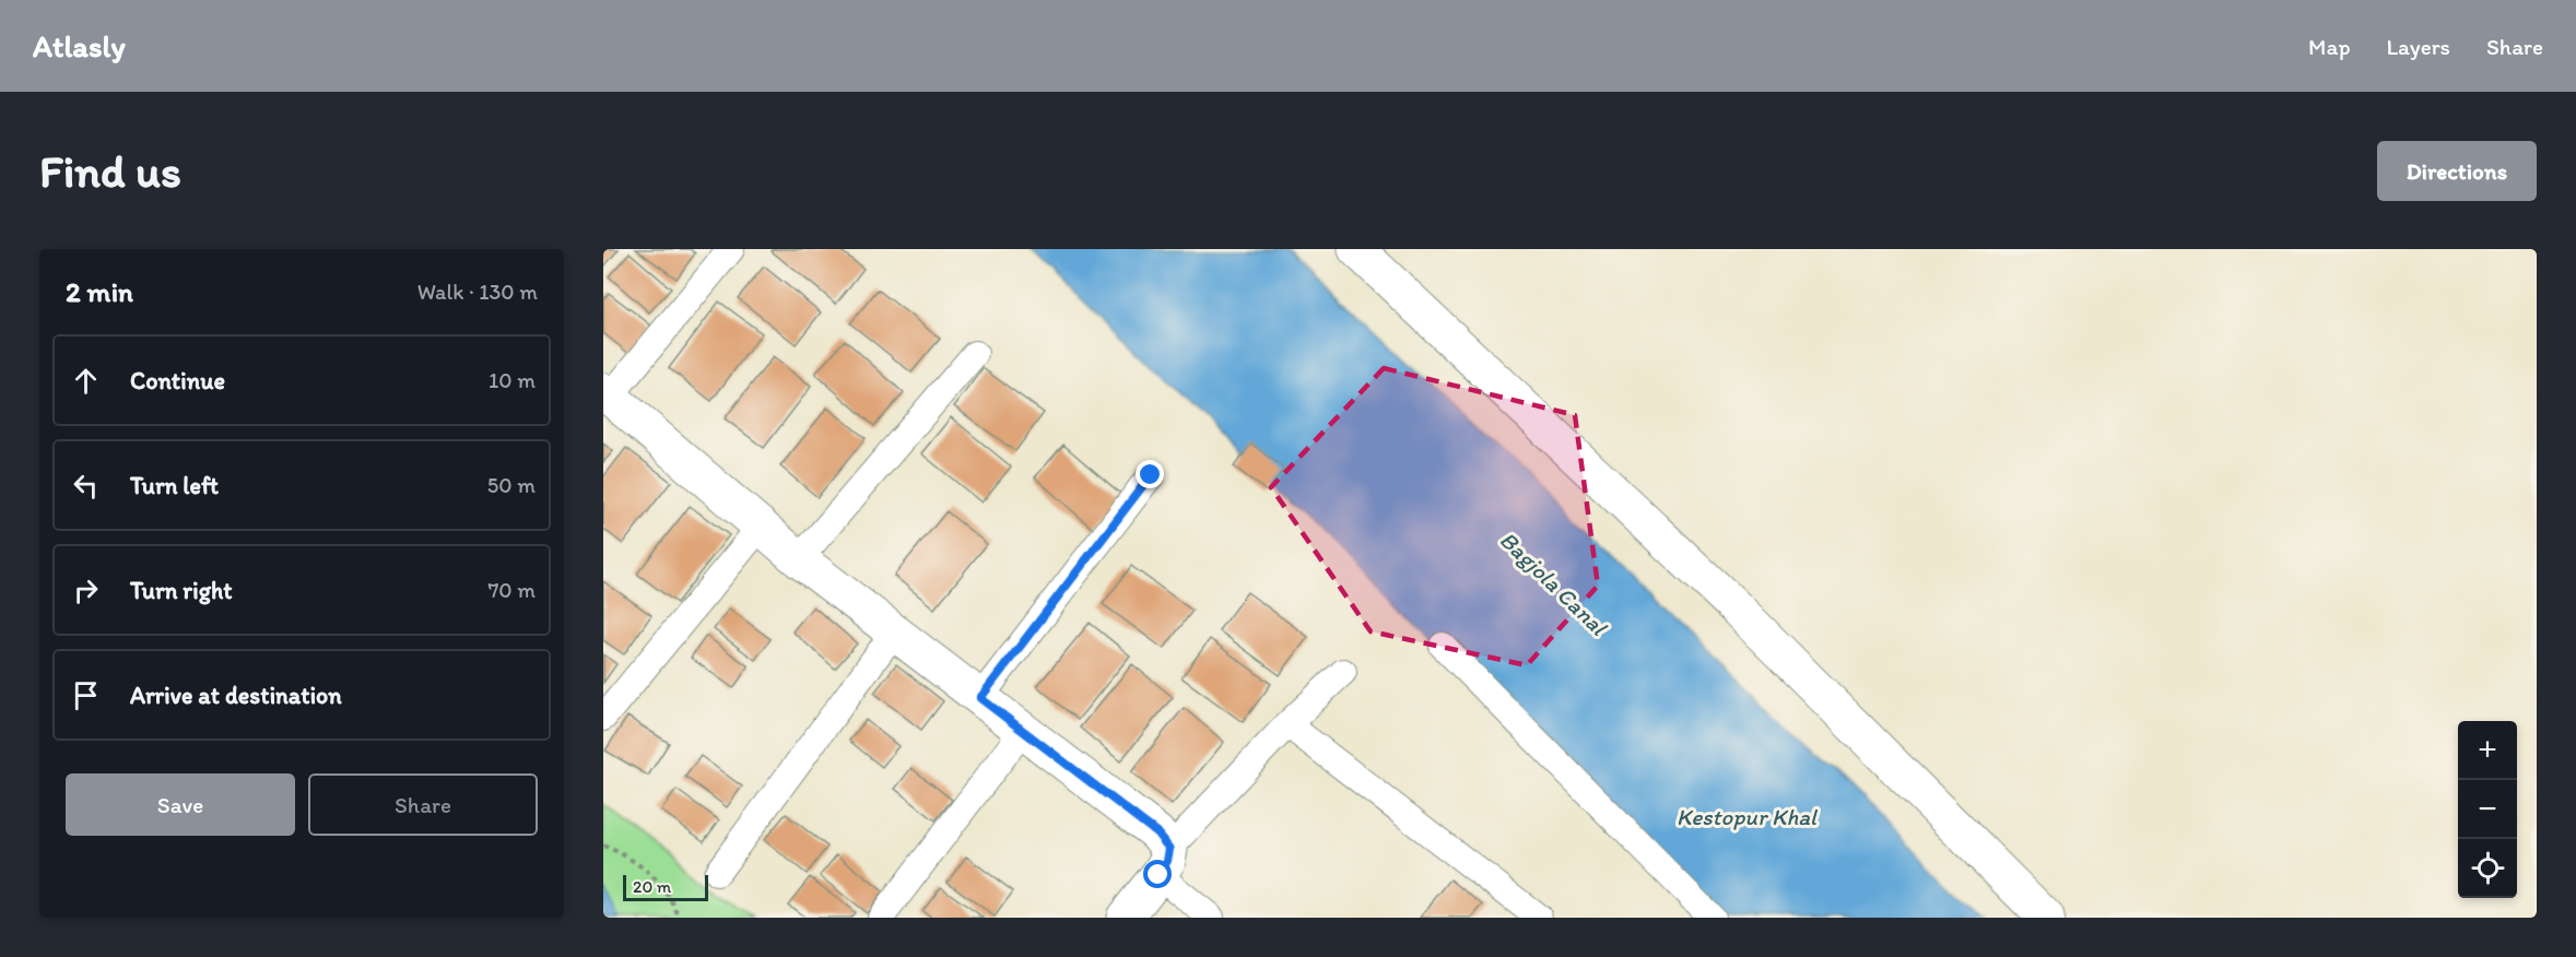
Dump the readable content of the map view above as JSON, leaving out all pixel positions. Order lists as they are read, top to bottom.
{
  "water": ["Bagjola Canal", "Kestopur Khal"],
  "scale_bar": "20 m",
  "page": {
    "header": "Atlasly",
    "nav": ["Map", "Layers", "Share"],
    "buttons": [
      "Directions",
      ["Save", "Share"]
    ],
    "title": "Find us",
    "heading": ["2 min", "Walk · 130 m"],
    "list": [
      ["Continue", "10 m"],
      ["Turn left", "50 m"],
      ["Turn right", "70 m"],
      "Arrive at destination"
    ],
    "map_buttons": ["+", "−"],
    "scale": "20 m"
  }
}
